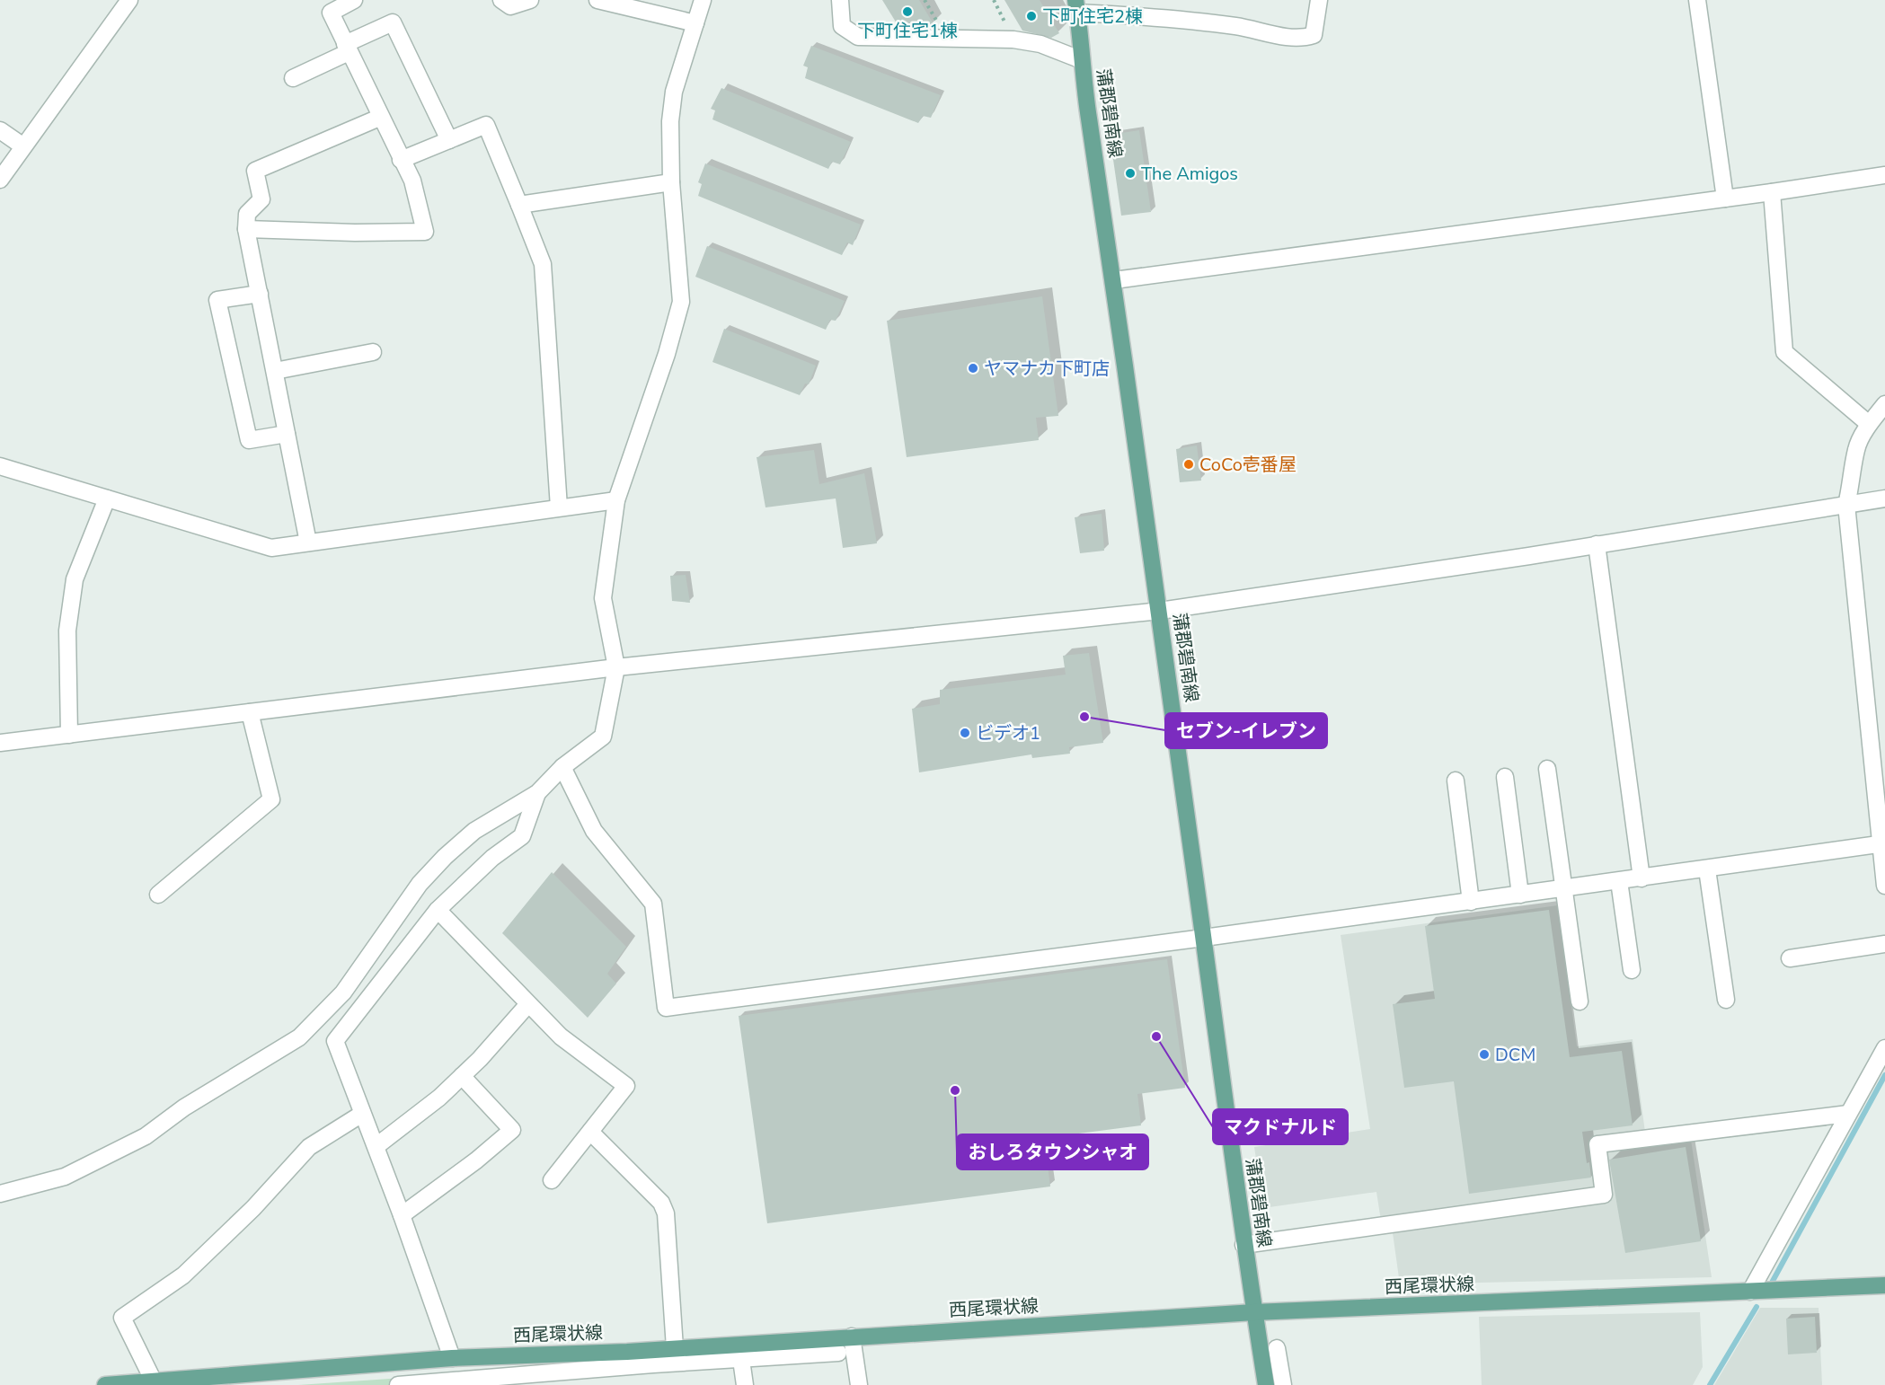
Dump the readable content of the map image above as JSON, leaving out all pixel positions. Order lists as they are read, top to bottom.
{
  "streets": {
    "main road": ["蒲郡碧南線", "西尾環状線"]
  },
  "crossings": [
    ["蒲郡碧南線", "西尾環状線"]
  ],
  "places": [
    "下町住宅1棟",
    "下町住宅2棟",
    "The Amigos",
    "ヤマナカ下町店",
    "CoCo壱番屋",
    "セブン-イレブン",
    "ビデオ1",
    "マクドナルド",
    "DCM",
    "おしろタウンシャオ"
  ]
}
